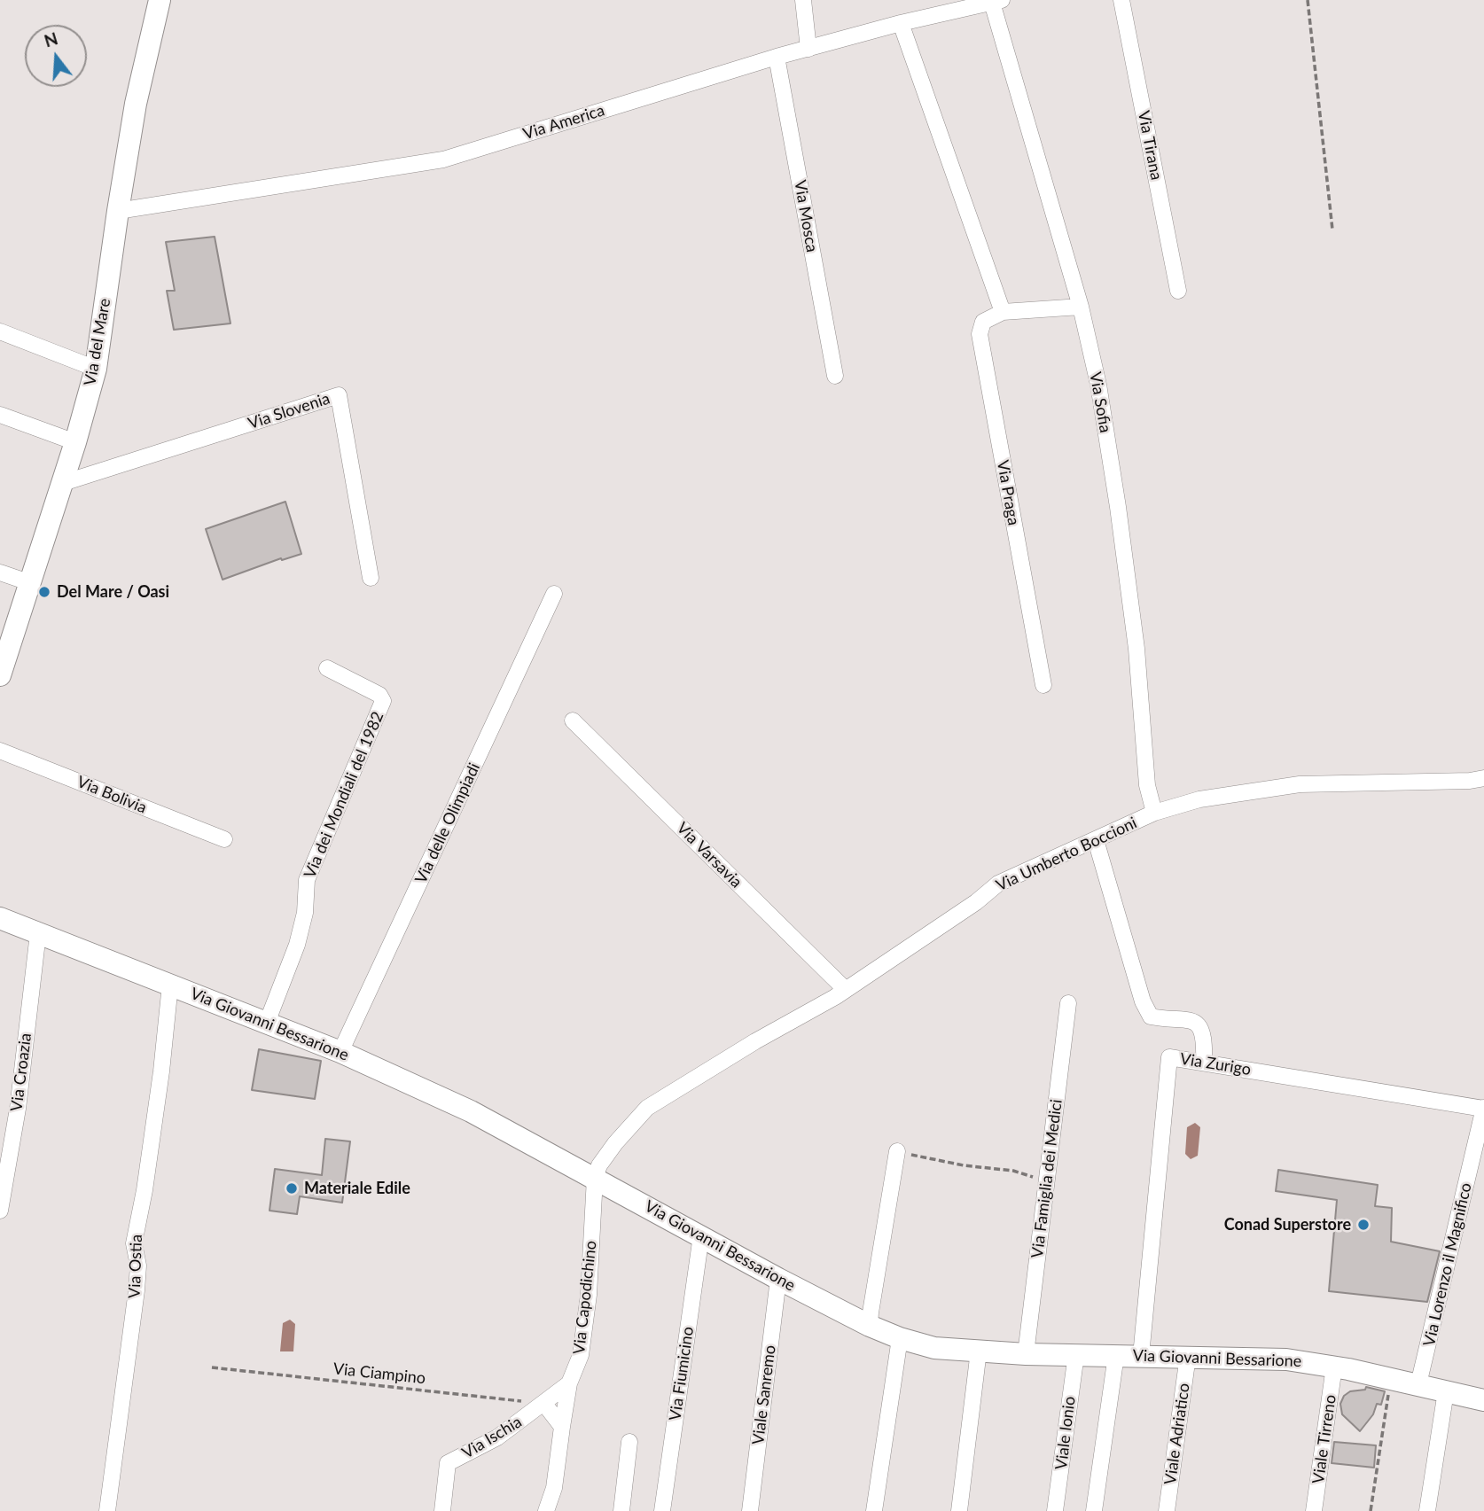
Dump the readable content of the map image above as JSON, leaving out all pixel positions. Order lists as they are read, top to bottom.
{
  "streets": {
    "street": [
      "Via America",
      "Via Tirana",
      "Via Mosca",
      "Via del Mare",
      "Via Sofia",
      "Via Slovenia",
      "Via Praga",
      "Via Bolivia",
      "Via dei Mondiali del 1982",
      "Via delle Olimpiadi",
      "Via Umberto Boccioni",
      "Via Varsavia",
      "Via Giovanni Bessarione",
      "Via Zurigo",
      "Via Croazia",
      "Via Famiglia dei Medici",
      "Via Lorenzo il Magnifico",
      "Via Ostia",
      "Via Capodichino",
      "Via Fiumicino",
      "Viale Sanremo",
      "Viale Ionio",
      "Viale Adriatico",
      "Via Ischia",
      "Viale Tirreno"
    ],
    "path": ["Via Ciampino"]
  },
  "crossings": [
    ["Via America", "Via Mosca"],
    ["Via America", "Via del Mare"],
    ["Via America", "Via Sofia"],
    ["Via del Mare", "Via Slovenia"],
    ["Via Sofia", "Via Umberto Boccioni"],
    ["Via dei Mondiali del 1982", "Via Giovanni Bessarione"],
    ["Via delle Olimpiadi", "Via Giovanni Bessarione"],
    ["Via Umberto Boccioni", "Via Varsavia"],
    ["Via Umberto Boccioni", "Via Giovanni Bessarione"],
    ["Via Umberto Boccioni", "Via Capodichino"],
    ["Via Giovanni Bessarione", "Via Zurigo"],
    ["Via Giovanni Bessarione", "Via Croazia"],
    ["Via Giovanni Bessarione", "Via Famiglia dei Medici"],
    ["Via Giovanni Bessarione", "Via Lorenzo il Magnifico"],
    ["Via Giovanni Bessarione", "Via Ostia"],
    ["Via Giovanni Bessarione", "Via Capodichino"],
    ["Via Giovanni Bessarione", "Via Fiumicino"],
    ["Via Giovanni Bessarione", "Viale Sanremo"],
    ["Via Giovanni Bessarione", "Viale Ionio"],
    ["Via Giovanni Bessarione", "Viale Adriatico"],
    ["Via Giovanni Bessarione", "Viale Tirreno"],
    ["Via Zurigo", "Via Lorenzo il Magnifico"],
    ["Via Capodichino", "Via Ciampino"],
    ["Via Capodichino", "Via Ischia"],
    ["Via Ciampino", "Via Ischia"]
  ],
  "places": ["Del Mare / Oasi", "Materiale Edile", "Conad Superstore"],
  "north": "top"
}
